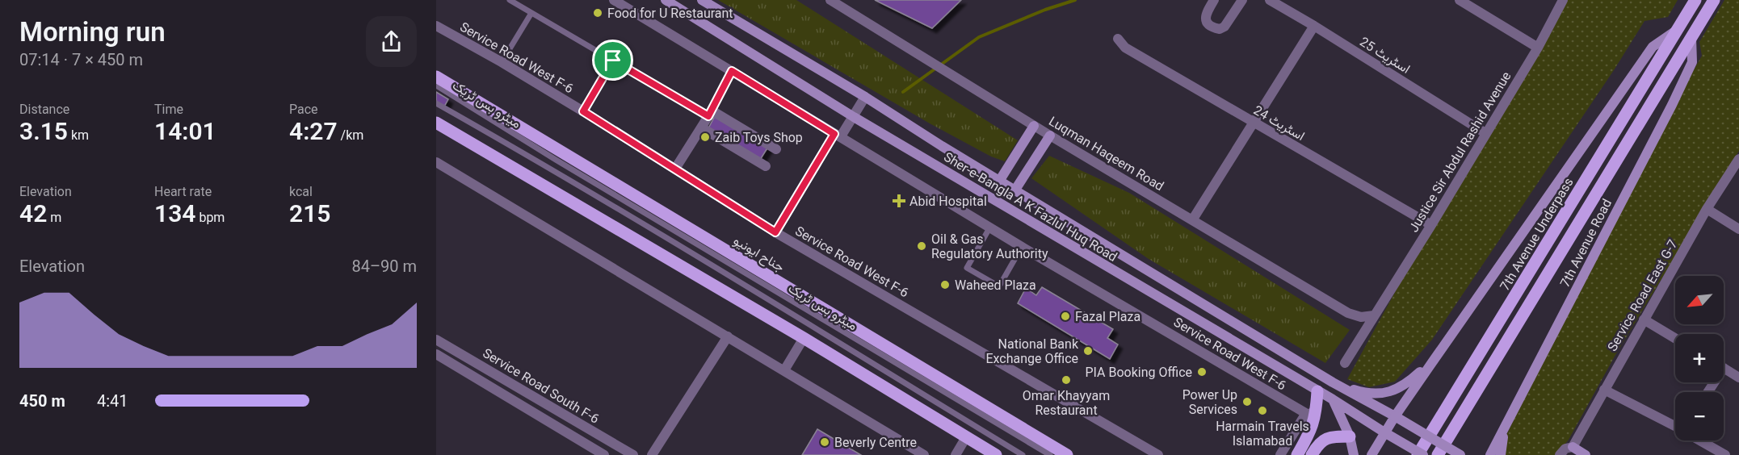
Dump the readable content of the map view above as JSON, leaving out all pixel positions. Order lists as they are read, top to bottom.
{
  "streets": {
    "main road": [
      "Sher-e-Bangla A K Fazlul Huq Road",
      "7th Avenue Underpass",
      "7th Avenue Road",
      "جناح ایونیو"
    ],
    "street": [
      "اسٹریٹ 25",
      "Service Road West F-6",
      "اسٹریٹ 24",
      "Justice Sir Abdul Rashid Avenue",
      "Luqman Haqeem Road",
      "Service Road East G-7",
      "Service Road South F-6"
    ],
    "lane": ["میٹرو بس ٹریک"]
  },
  "crossings": [
    ["اسٹریٹ 25", "Justice Sir Abdul Rashid Avenue"],
    ["اسٹریٹ 24", "Justice Sir Abdul Rashid Avenue"],
    ["Justice Sir Abdul Rashid Avenue", "Luqman Haqeem Road"]
  ],
  "places": {
    "other": [
      "Food for U Restaurant",
      "Zaib Toys Shop",
      "Oil & Gas Regulatory Authority",
      "Waheed Plaza",
      "Fazal Plaza",
      "National Bank Exchange Office",
      "PIA Booking Office",
      "Omar Khayyam Restaurant",
      "Power Up Services",
      "Harmain Travels Islamabad",
      "Beverly Centre"
    ],
    "health": ["Abid Hospital"]
  },
  "north": "bottom left",
  "page": {
    "heading": ["Morning run", "07:14 · 7 × 450 m"],
    "stats": [
      ["Distance", "3.15 km"],
      ["Time", "14:01"],
      ["Pace", "4:27 /km"],
      ["Elevation", "42 m"],
      ["Heart rate", "134 bpm"],
      ["kcal", "215"]
    ],
    "chart": ["Elevation", "84–90 m"],
    "map_buttons": ["+", "−"],
    "list": [
      {
        "name": "450 m",
        "note": "4:41"
      }
    ]
  }
}
